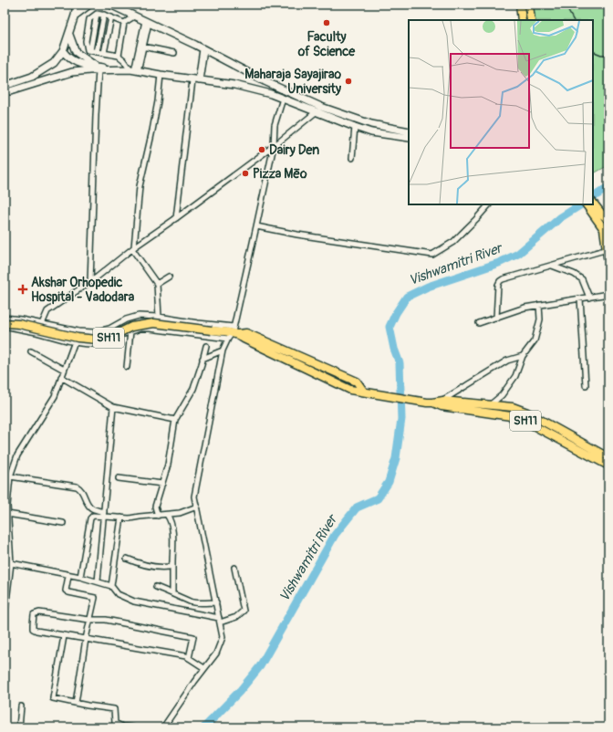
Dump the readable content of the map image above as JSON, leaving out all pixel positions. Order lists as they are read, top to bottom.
{
  "streets": {
    "main road": ["SH11"]
  },
  "water": ["Vishwamitri River"],
  "places": {
    "other": [
      "Faculty of Science",
      "Maharaja Sayajirao University",
      "Dairy Den",
      "Pizza Mēo"
    ],
    "health": ["Akshar Orhopedic Hospital - Vadodara"]
  }
}
